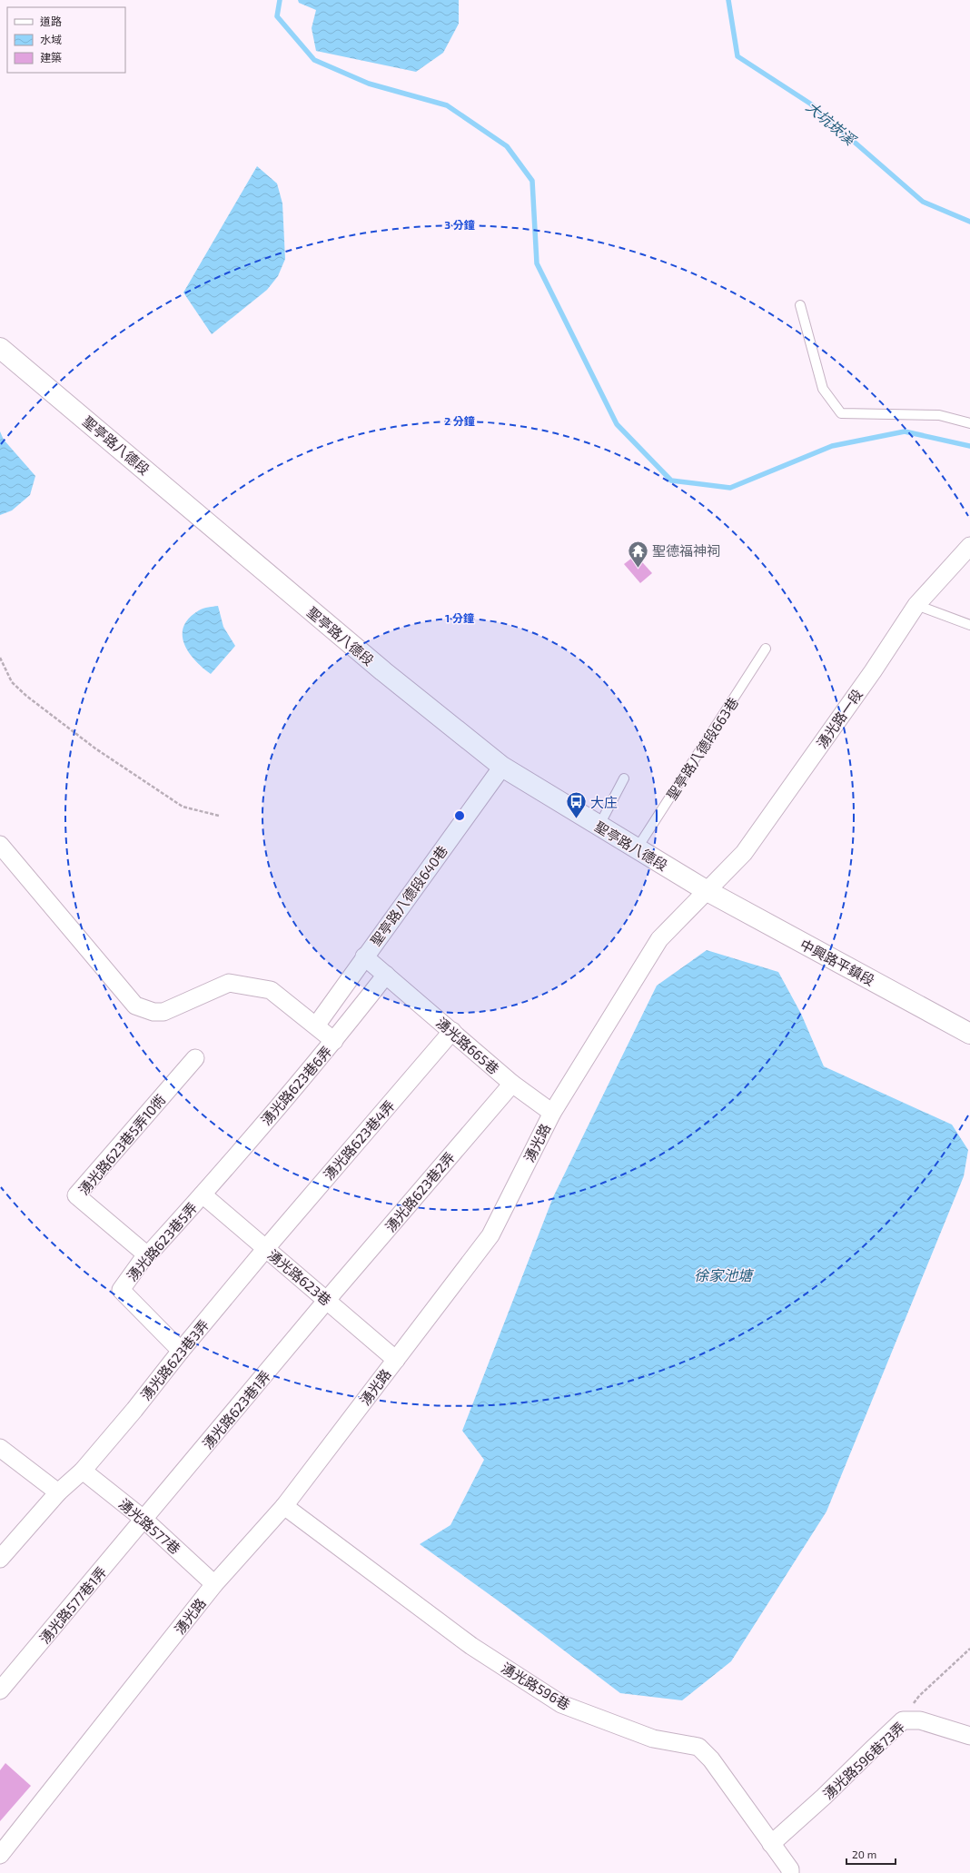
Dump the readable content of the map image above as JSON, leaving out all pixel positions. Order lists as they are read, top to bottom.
{
  "streets": {
    "street": [
      "聖亭路八德段",
      "湧光路一段",
      "聖亭路八德段640巷",
      "中興路平鎮段",
      "湧光路665巷",
      "湧光路623巷6弄",
      "湧光路623巷4弄",
      "湧光路",
      "湧光路623巷5弄10衖",
      "湧光路623巷2弄",
      "湧光路623巷5弄",
      "湧光路623巷",
      "湧光路623巷3弄",
      "湧光路623巷1弄",
      "湧光路577巷",
      "湧光路577巷1弄",
      "湧光路596巷",
      "湧光路596巷73弄"
    ],
    "lane": ["聖亭路八德段663巷"]
  },
  "crossings": [
    ["聖亭路八德段", "湧光路一段"],
    ["聖亭路八德段", "聖亭路八德段663巷"],
    ["聖亭路八德段", "聖亭路八德段640巷"],
    ["聖亭路八德段", "中興路平鎮段"],
    ["聖亭路八德段", "湧光路"],
    ["湧光路一段", "中興路平鎮段"],
    ["湧光路一段", "湧光路"],
    ["聖亭路八德段640巷", "湧光路665巷"],
    ["中興路平鎮段", "湧光路"],
    ["湧光路665巷", "湧光路623巷6弄"],
    ["湧光路665巷", "湧光路623巷4弄"],
    ["湧光路665巷", "湧光路"],
    ["湧光路665巷", "湧光路623巷2弄"],
    ["湧光路623巷6弄", "湧光路623巷5弄"],
    ["湧光路623巷6弄", "湧光路623巷"],
    ["湧光路623巷4弄", "湧光路623巷"],
    ["湧光路623巷4弄", "湧光路623巷3弄"],
    ["湧光路", "湧光路623巷"],
    ["湧光路", "湧光路577巷"],
    ["湧光路", "湧光路596巷"],
    ["湧光路623巷5弄10衖", "湧光路623巷5弄"],
    ["湧光路623巷2弄", "湧光路623巷"],
    ["湧光路623巷2弄", "湧光路623巷1弄"],
    ["湧光路623巷5弄", "湧光路623巷"],
    ["湧光路623巷5弄", "湧光路623巷3弄"],
    ["湧光路623巷", "湧光路623巷3弄"],
    ["湧光路623巷", "湧光路623巷1弄"],
    ["湧光路623巷3弄", "湧光路577巷"],
    ["湧光路623巷1弄", "湧光路577巷"],
    ["湧光路623巷1弄", "湧光路577巷1弄"],
    ["湧光路577巷", "湧光路577巷1弄"],
    ["湧光路596巷", "湧光路596巷73弄"]
  ],
  "water": ["大坑崁溪", "徐家池塘"],
  "places": {
    "temple": ["聖德福神祠"],
    "bus stop": ["大庄"]
  },
  "legend": ["道路", "水域", "建築"],
  "scale_bar": "20 m",
  "rings": ["3 分鐘", "2 分鐘", "1 分鐘"]
}
